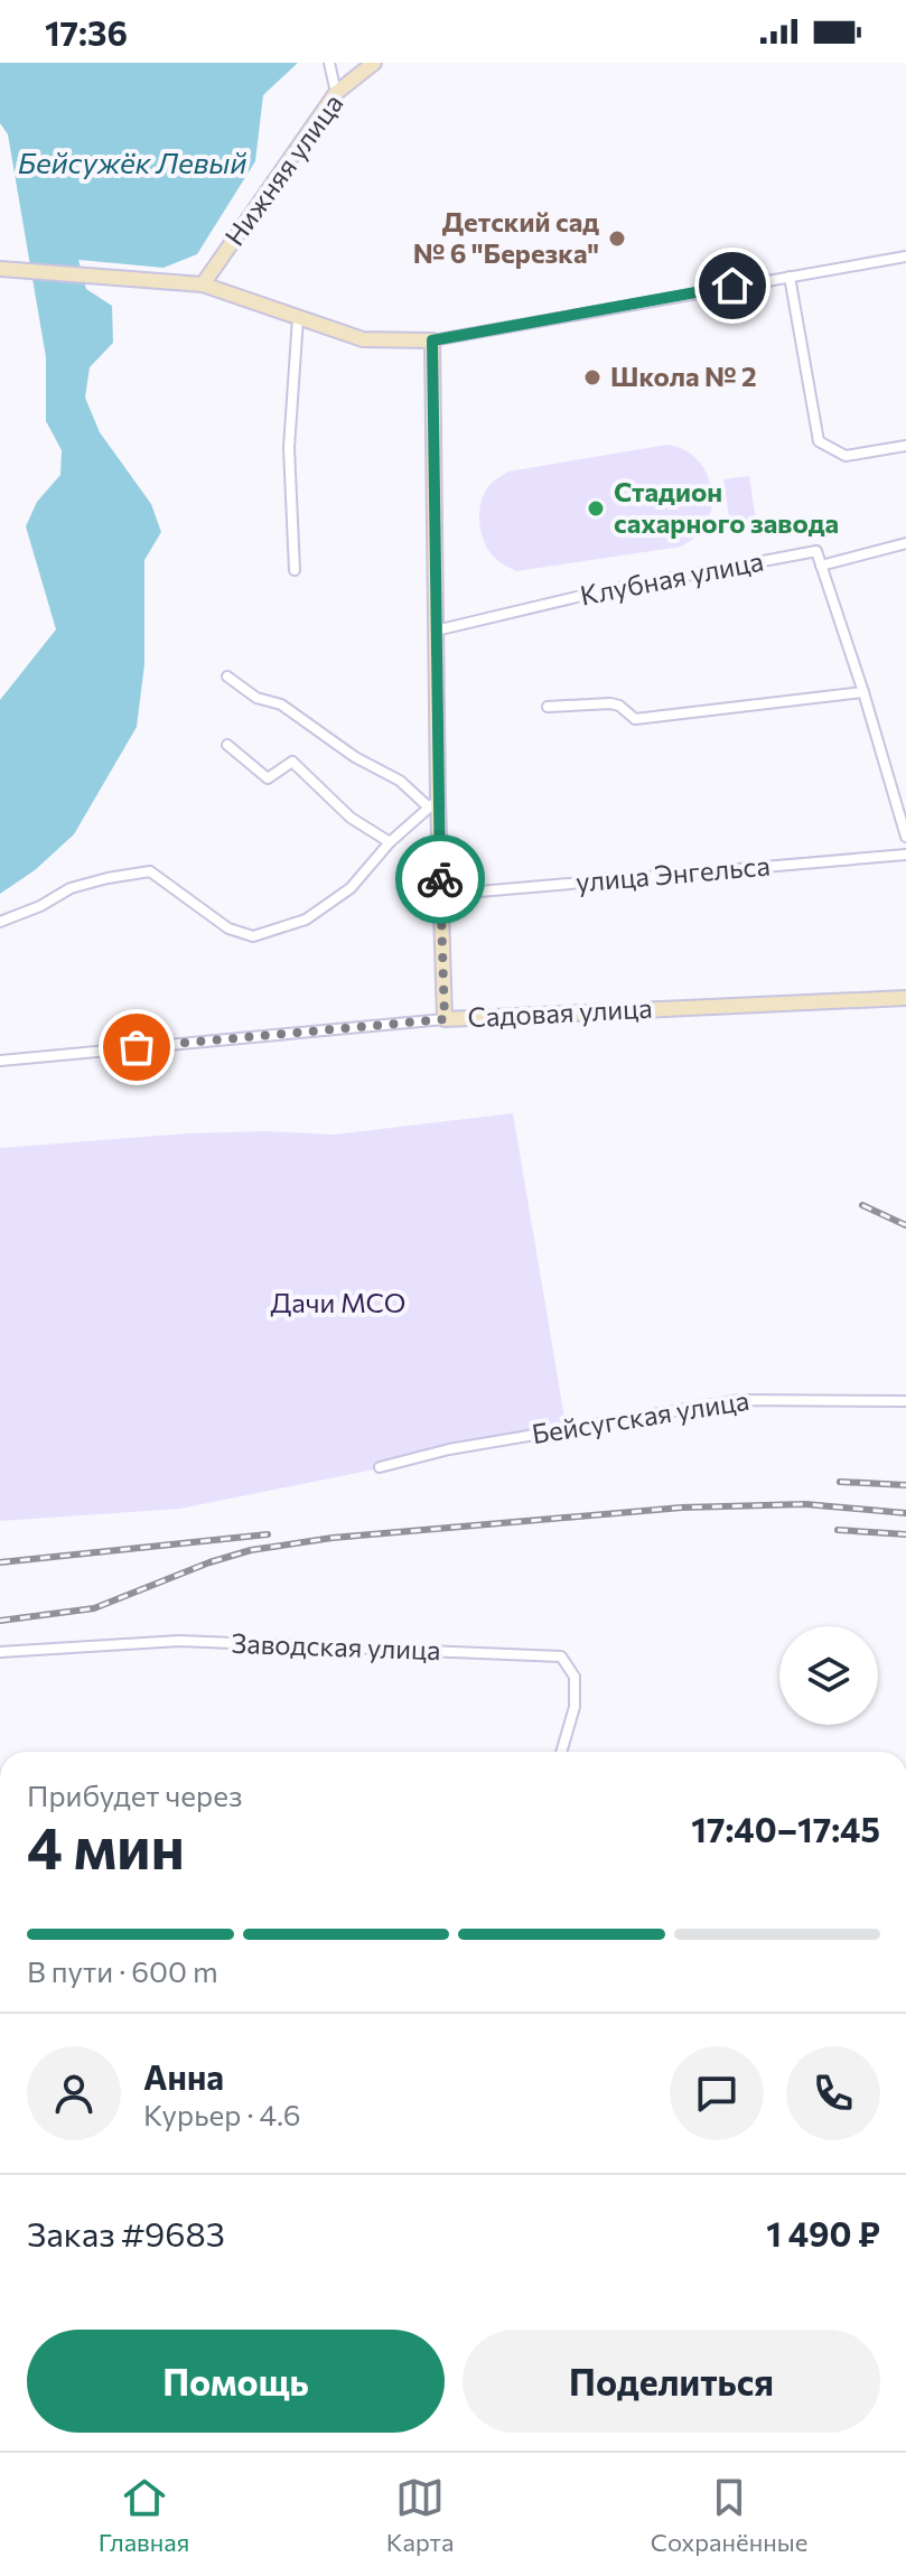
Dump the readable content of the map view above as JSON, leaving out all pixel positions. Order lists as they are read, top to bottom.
{
  "streets": {
    "street": [
      "Нижняя улица",
      "Клубная улица",
      "улица Энгельса",
      "Садовая улица",
      "Бейсугская улица",
      "Заводская улица"
    ]
  },
  "water": ["Бейсужёк Левый"],
  "parks": ["Дачи МСО"],
  "places": ["Детский сад № 6 \"Березка\"", "Школа № 2", "Стадион сахарного завода"],
  "page": {
    "status": "17:36",
    "heading": ["4 мин", "Прибудет через", "17:40–17:45"],
    "panel": [
      "Анна",
      "Курьер · 4.6",
      "Заказ #9683",
      "1 490 ₽"
    ],
    "bar": "В пути · 600 m",
    "buttons": ["Помощь", "Поделиться"],
    "tabs": ["Главная", "Карта", "Сохранённые"]
  }
}
